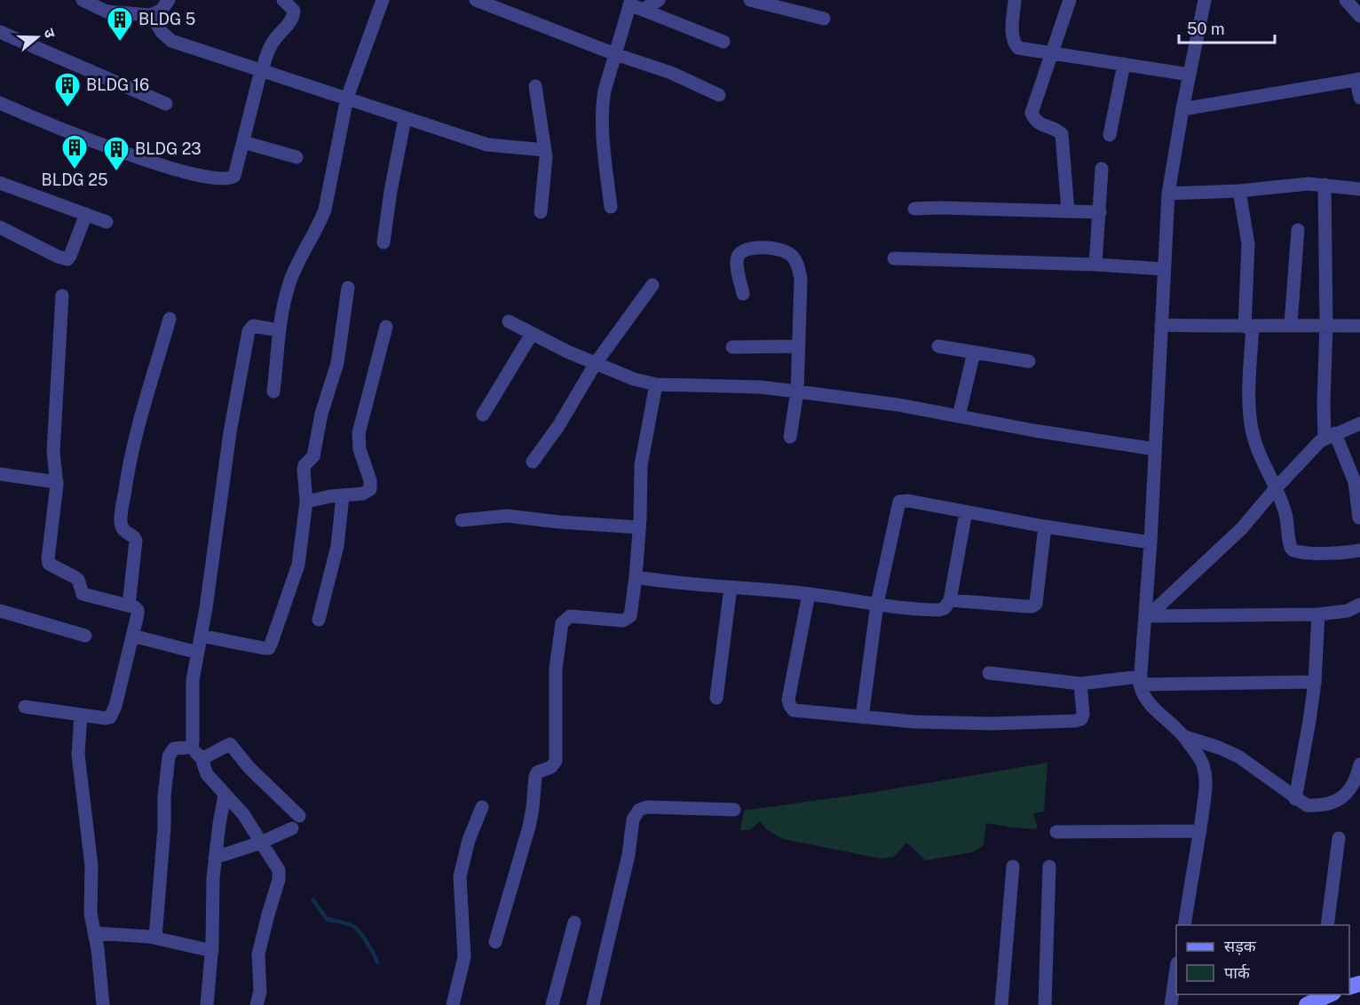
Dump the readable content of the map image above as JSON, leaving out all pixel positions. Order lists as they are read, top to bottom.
{
  "places": {
    "building": [
      "BLDG 5",
      "BLDG 16",
      "BLDG 25",
      "BLDG 23"
    ]
  },
  "legend": ["सड़क", "पार्क"],
  "scale_bar": "50 m",
  "north": "right"
}
